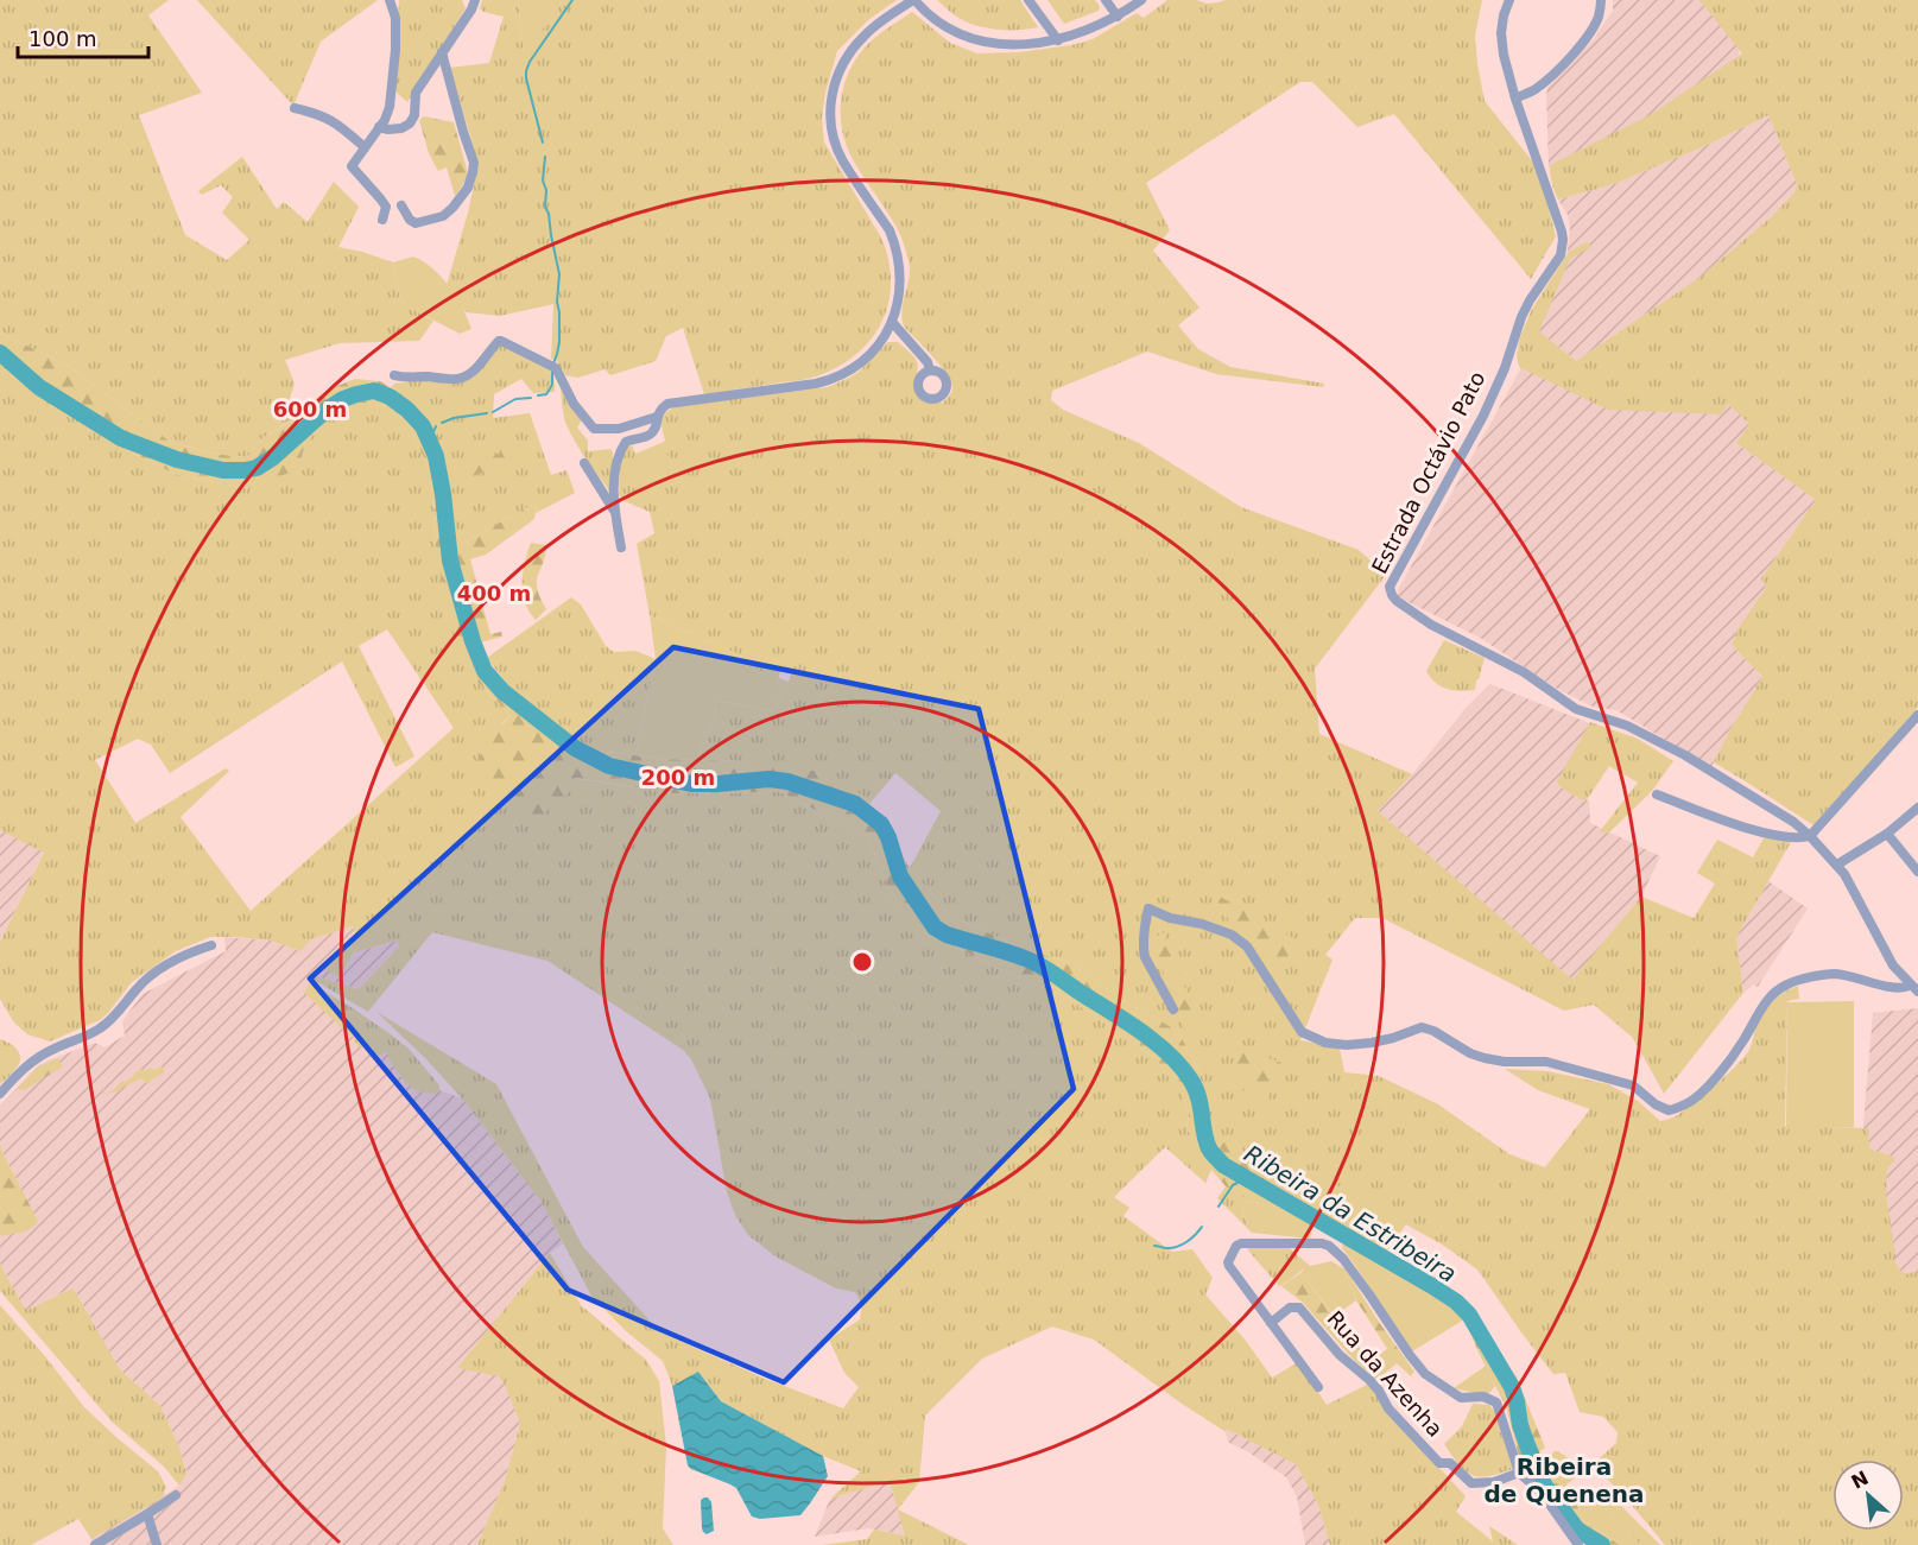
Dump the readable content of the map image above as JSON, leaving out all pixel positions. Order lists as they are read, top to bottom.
{
  "streets": {
    "street": ["Estrada Octávio Pato", "Rua da Azenha"]
  },
  "districts": ["Ribeira de Quenena"],
  "water": ["Ribeira da Estribeira"],
  "scale_bar": "100 m",
  "north": "top left",
  "rings": ["600 m", "400 m", "200 m"]
}
